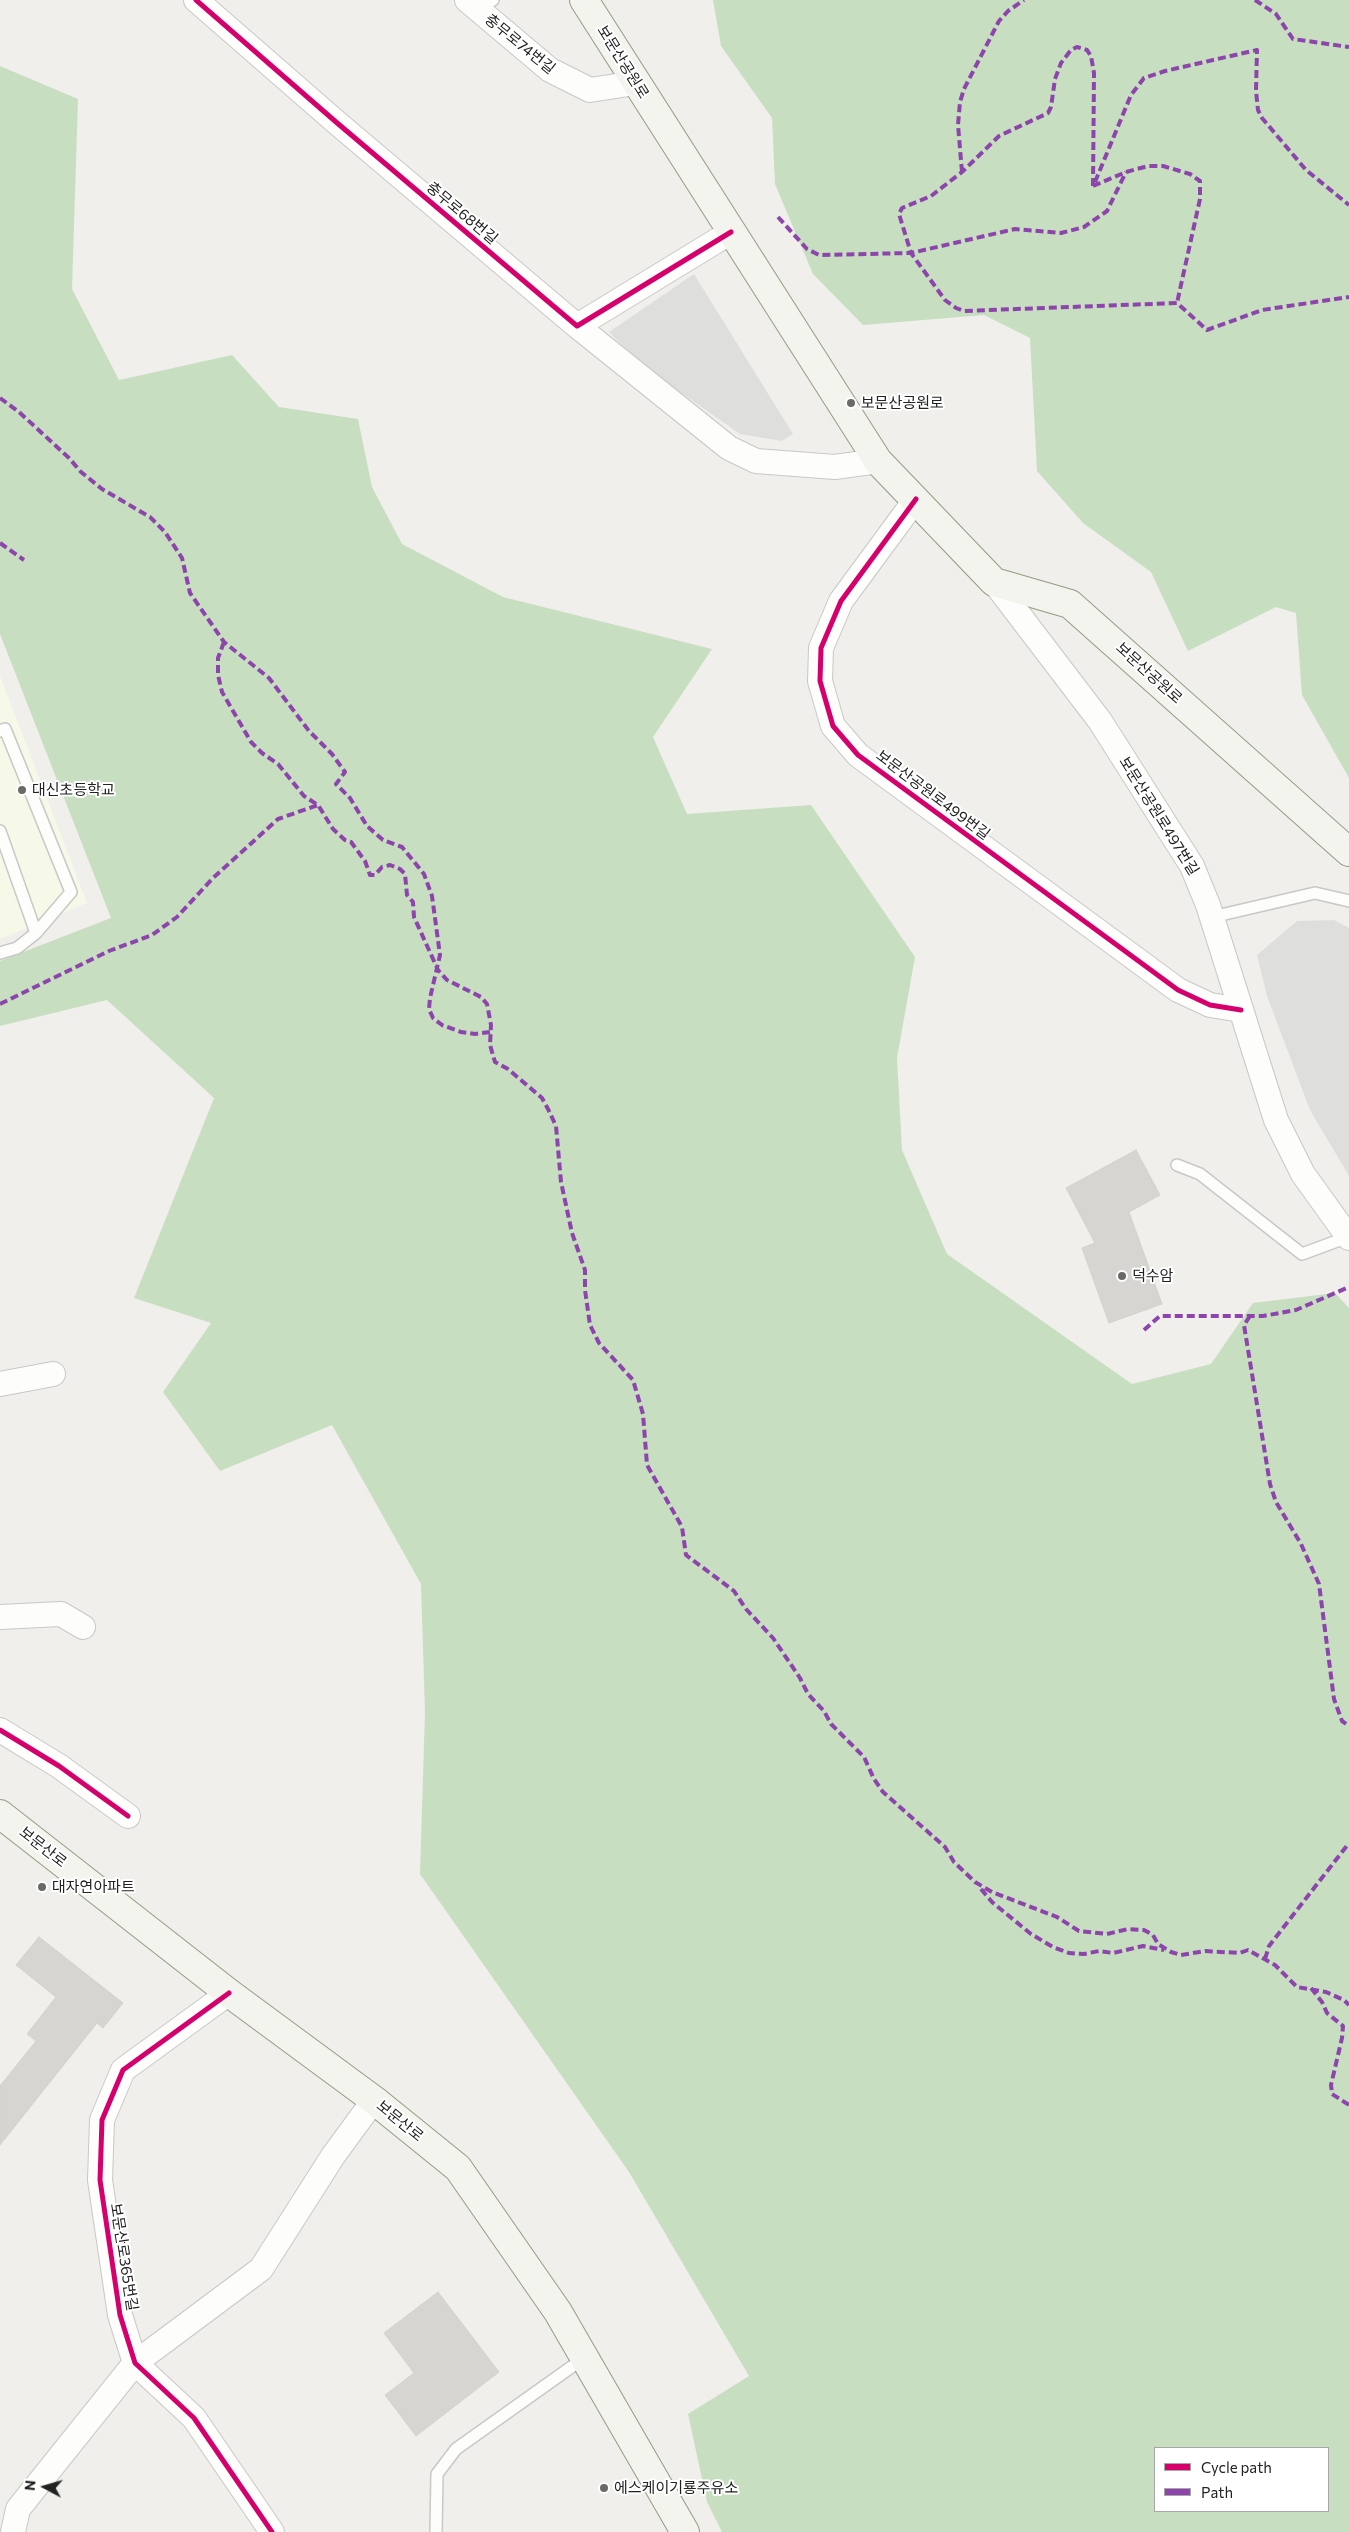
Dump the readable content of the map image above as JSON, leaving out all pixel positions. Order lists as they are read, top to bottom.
{
  "streets": {
    "main road": ["보문산공원로", "보문산로"],
    "street": [
      "충무로74번길",
      "충무로68번길",
      "보문산공원로499번길",
      "보문산공원로497번길",
      "보문산로365번길"
    ]
  },
  "crossings": [
    ["충무로74번길", "보문산공원로"],
    ["보문산공원로", "충무로68번길"],
    ["보문산공원로", "보문산공원로499번길"],
    ["보문산공원로", "보문산공원로497번길"],
    ["보문산공원로499번길", "보문산공원로497번길"],
    ["보문산로", "보문산로365번길"]
  ],
  "places": [
    "보문산공원로",
    "대신초등학교",
    "덕수암",
    "대자연아파트",
    "에스케이기룡주유소"
  ],
  "legend": ["Cycle path", "Path"],
  "north": "left"
}
